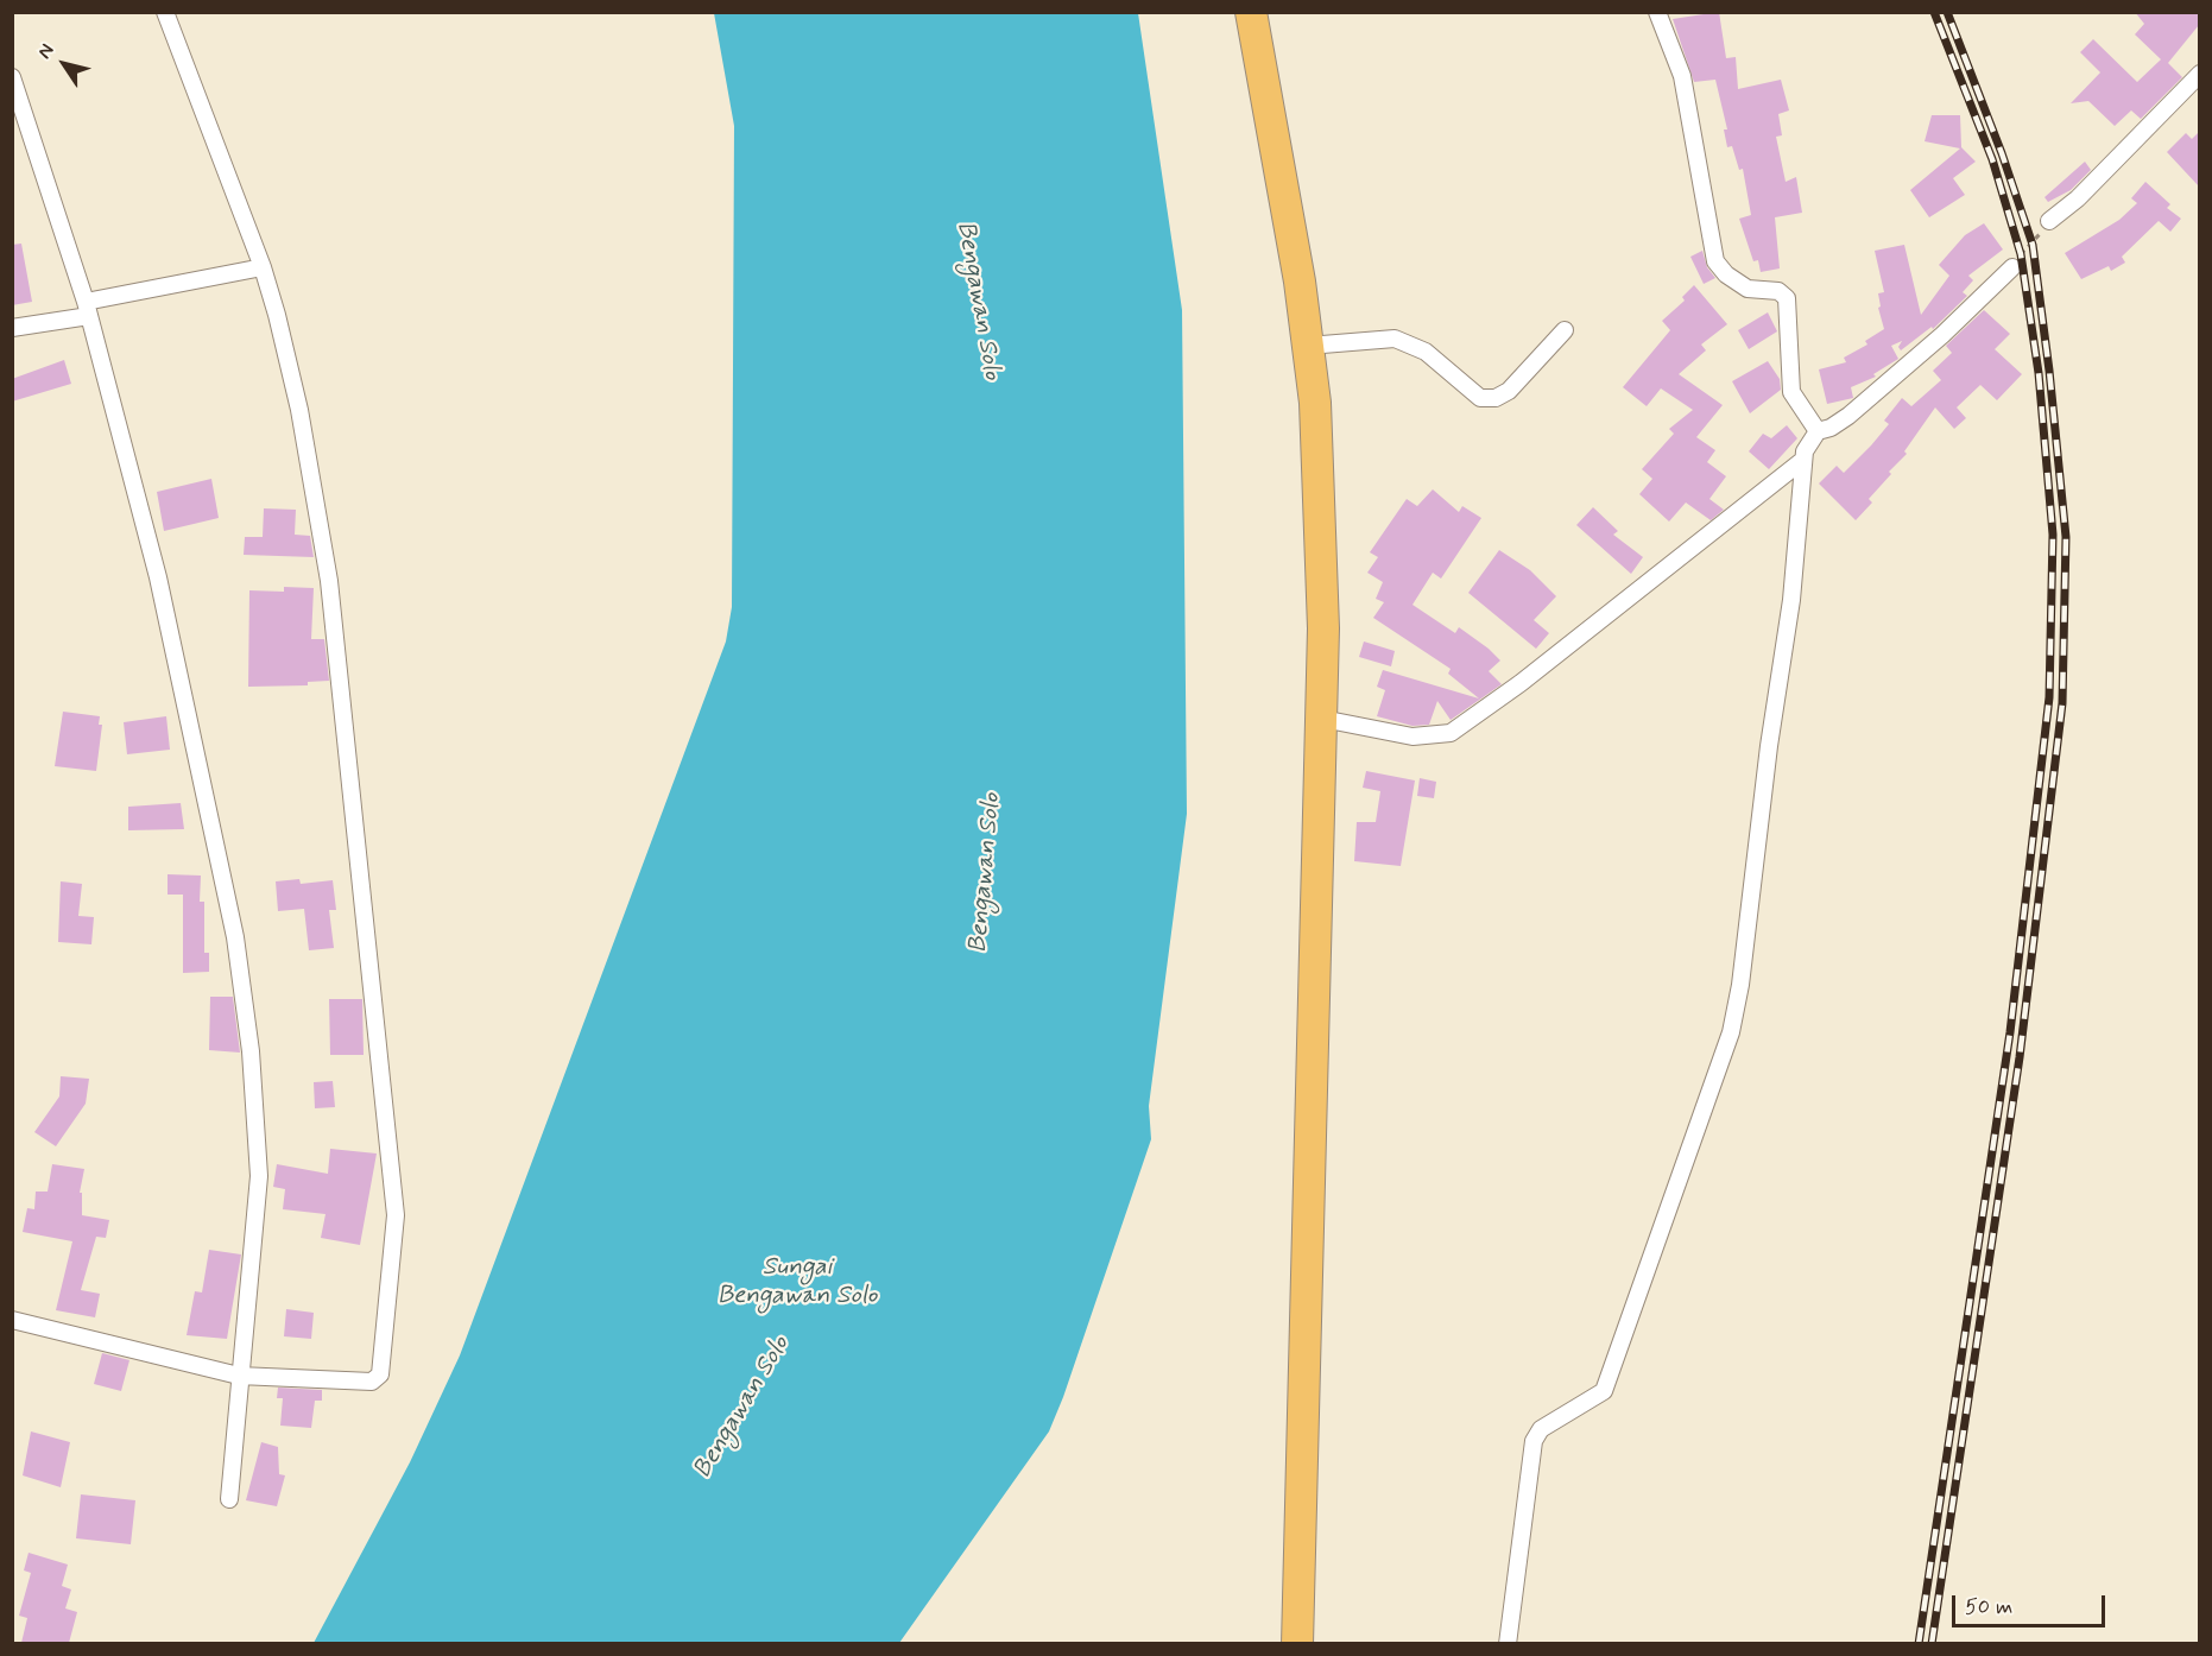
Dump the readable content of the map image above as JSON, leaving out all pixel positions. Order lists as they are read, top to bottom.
{
  "water": ["Bengawan Solo", "Sungai Bengawan Solo"],
  "scale_bar": "50 m",
  "north": "top left"
}
